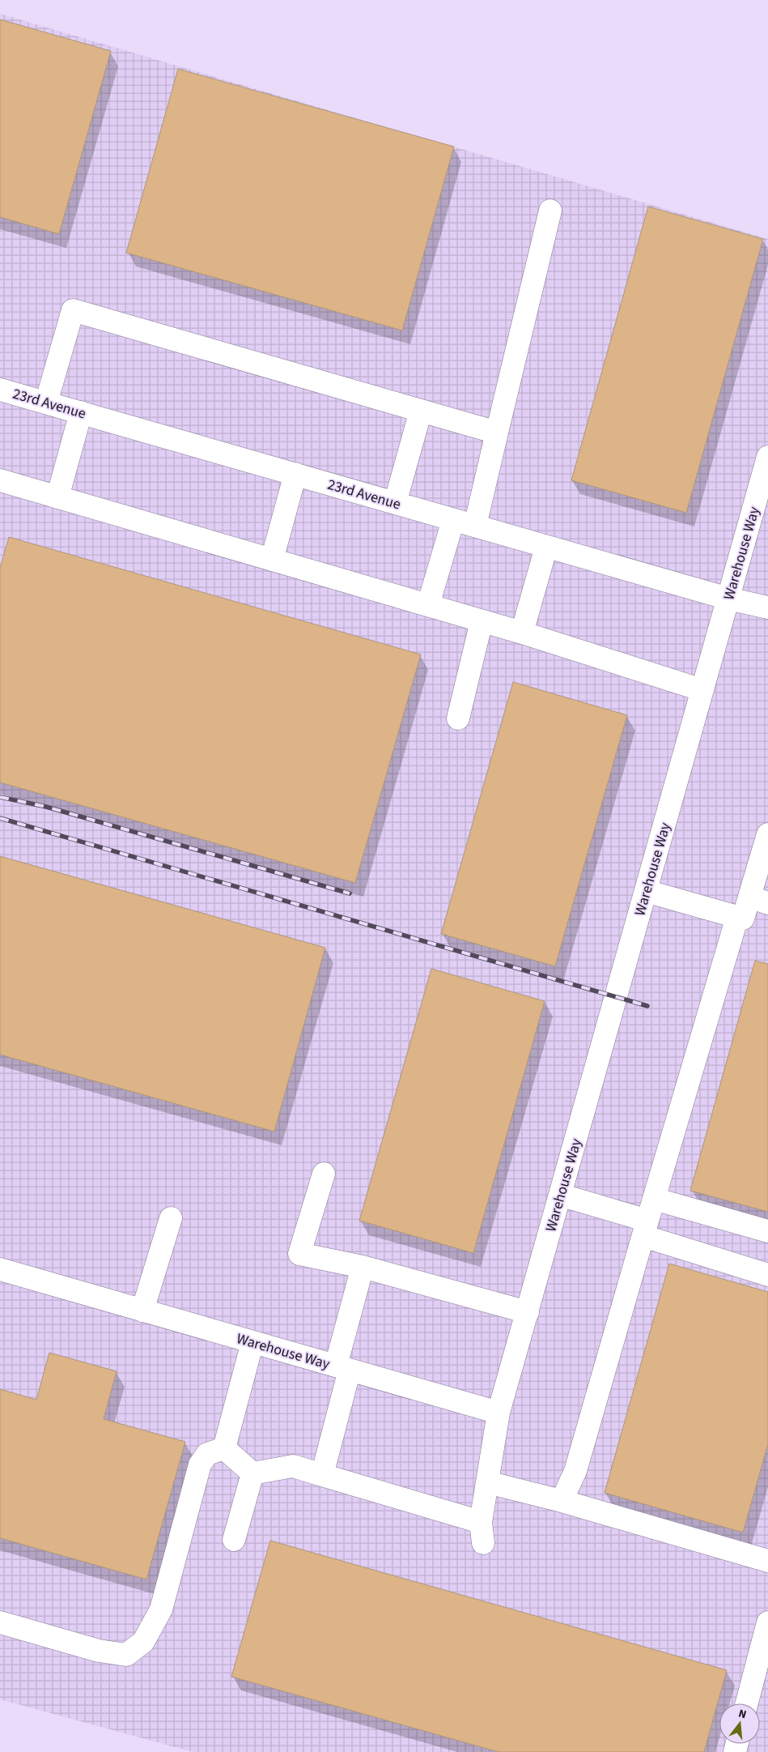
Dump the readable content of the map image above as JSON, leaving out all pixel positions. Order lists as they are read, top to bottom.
{
  "streets": {
    "street": ["23rd Avenue", "Warehouse Way"]
  },
  "crossings": [
    ["23rd Avenue", "Warehouse Way"]
  ],
  "north": "top"
}
